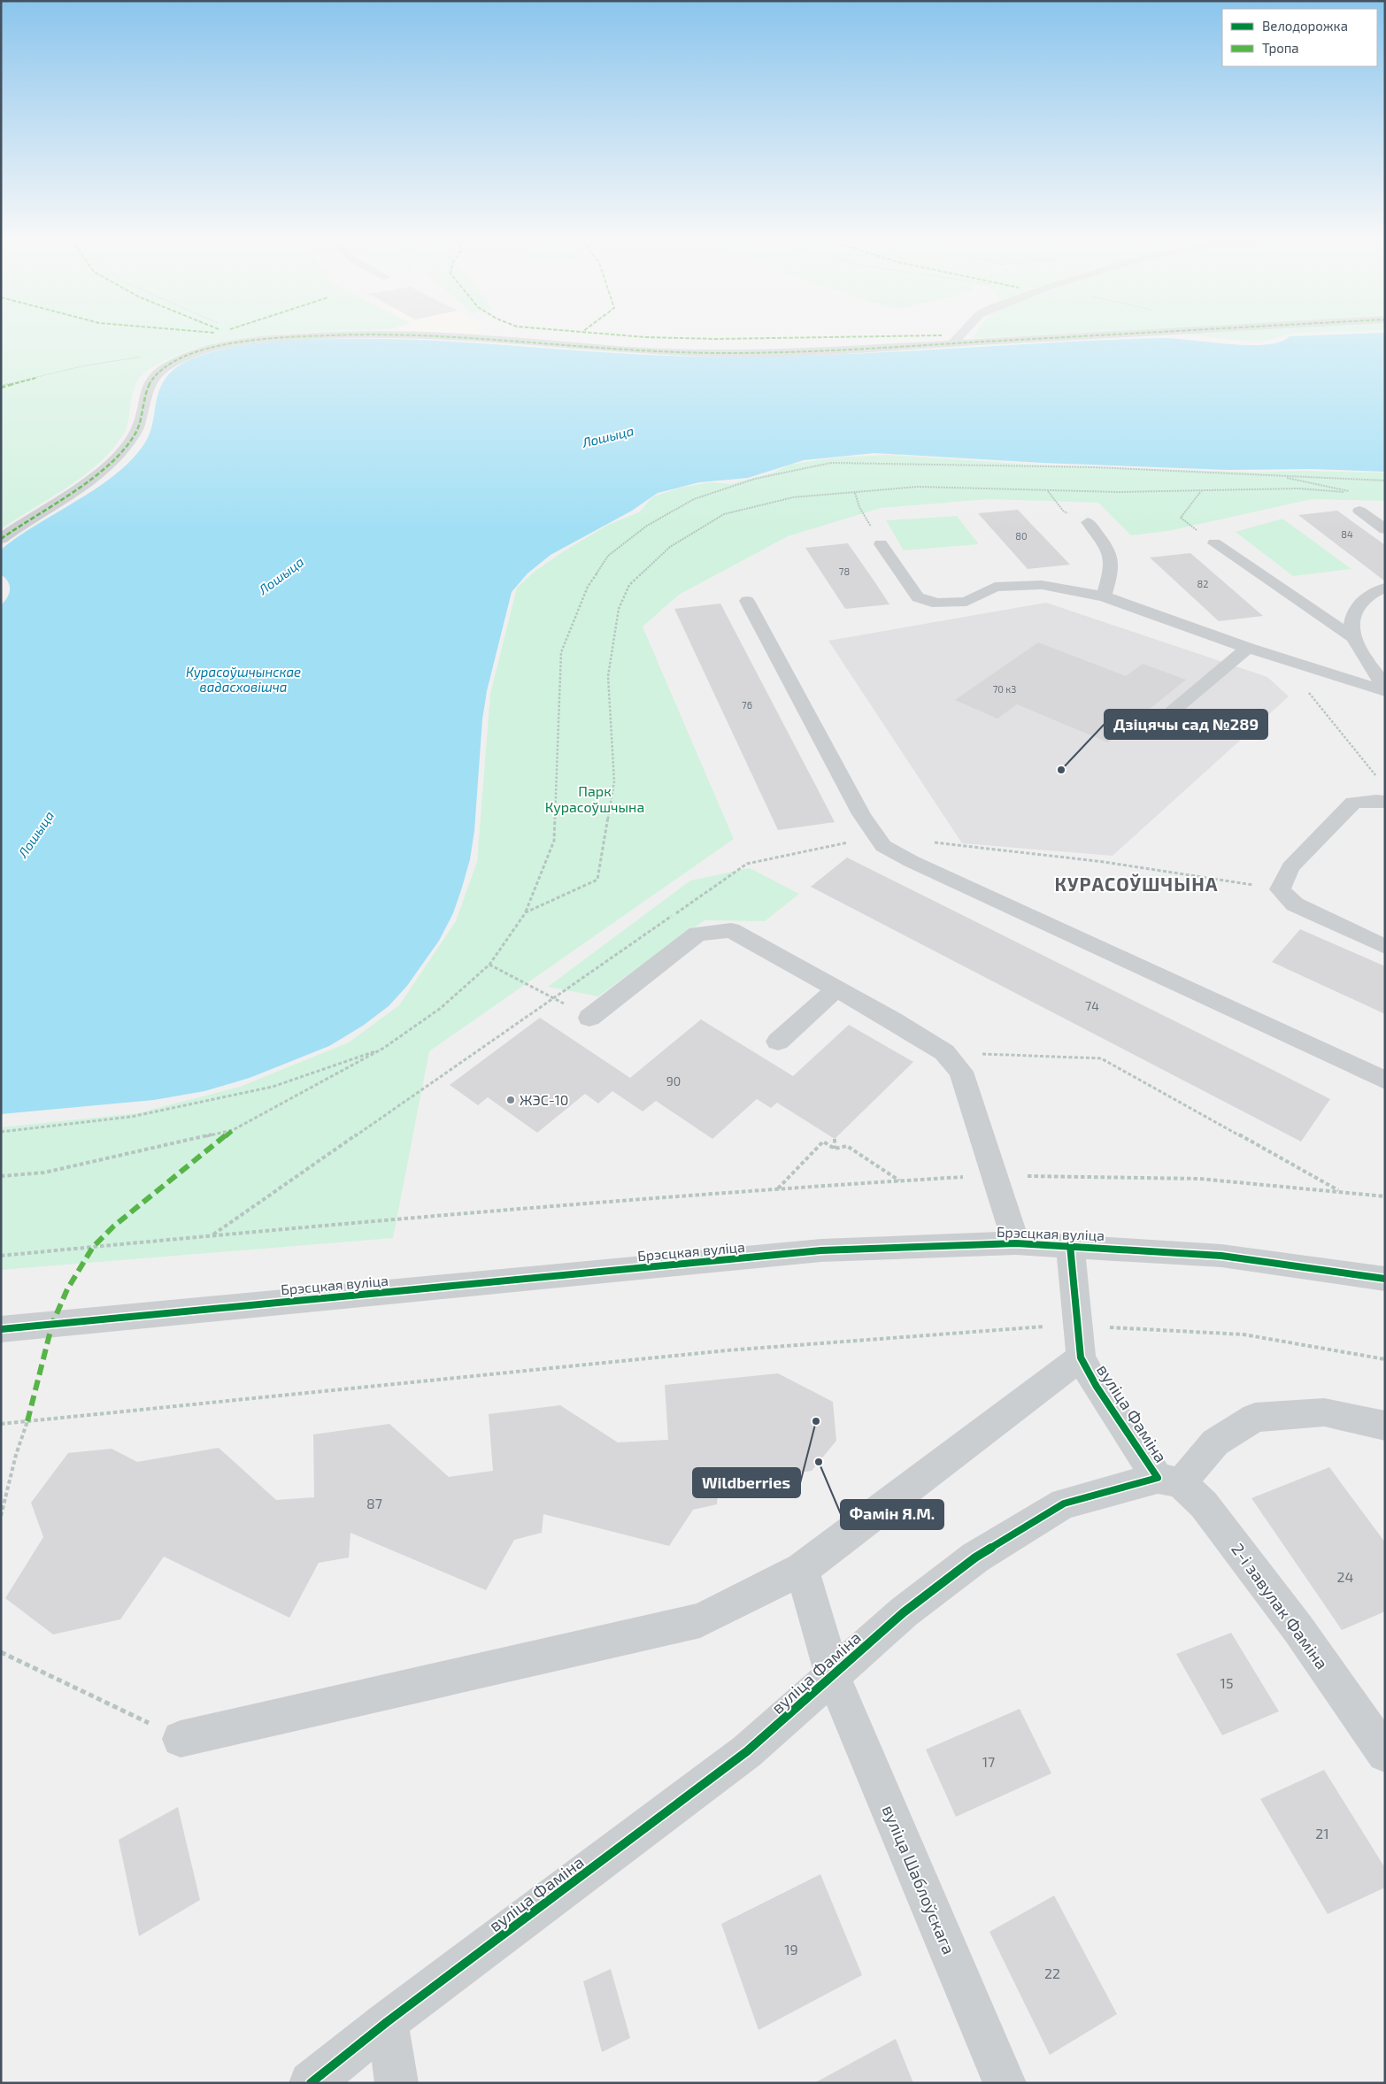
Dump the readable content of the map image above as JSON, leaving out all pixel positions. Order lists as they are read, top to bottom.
{
  "streets": {
    "street": [
      "Брэсцкая вуліца",
      "вуліца Фаміна",
      "2-і завулак Фаміна",
      "вуліца Шаблоўскага"
    ]
  },
  "crossings": [
    ["Брэсцкая вуліца", "вуліца Фаміна"],
    ["вуліца Фаміна", "2-і завулак Фаміна"],
    ["вуліца Фаміна", "вуліца Шаблоўскага"]
  ],
  "districts": ["КУРАСОЎШЧЫНА"],
  "water": ["Лошыца", "Курасоўшчынскае вадасховішча"],
  "parks": ["Парк Курасоўшчына"],
  "places": [
    "Дзіцячы сад №289",
    "ЖЭС-10",
    "Wildberries",
    "Фамін Я.М."
  ],
  "house_numbers": [
    "84",
    "80",
    "78",
    "82",
    "70 к3",
    "76",
    "74",
    "90",
    "87",
    "24",
    "15",
    "17",
    "21",
    "19",
    "22"
  ],
  "legend": ["Велодорожка", "Тропа"]
}
